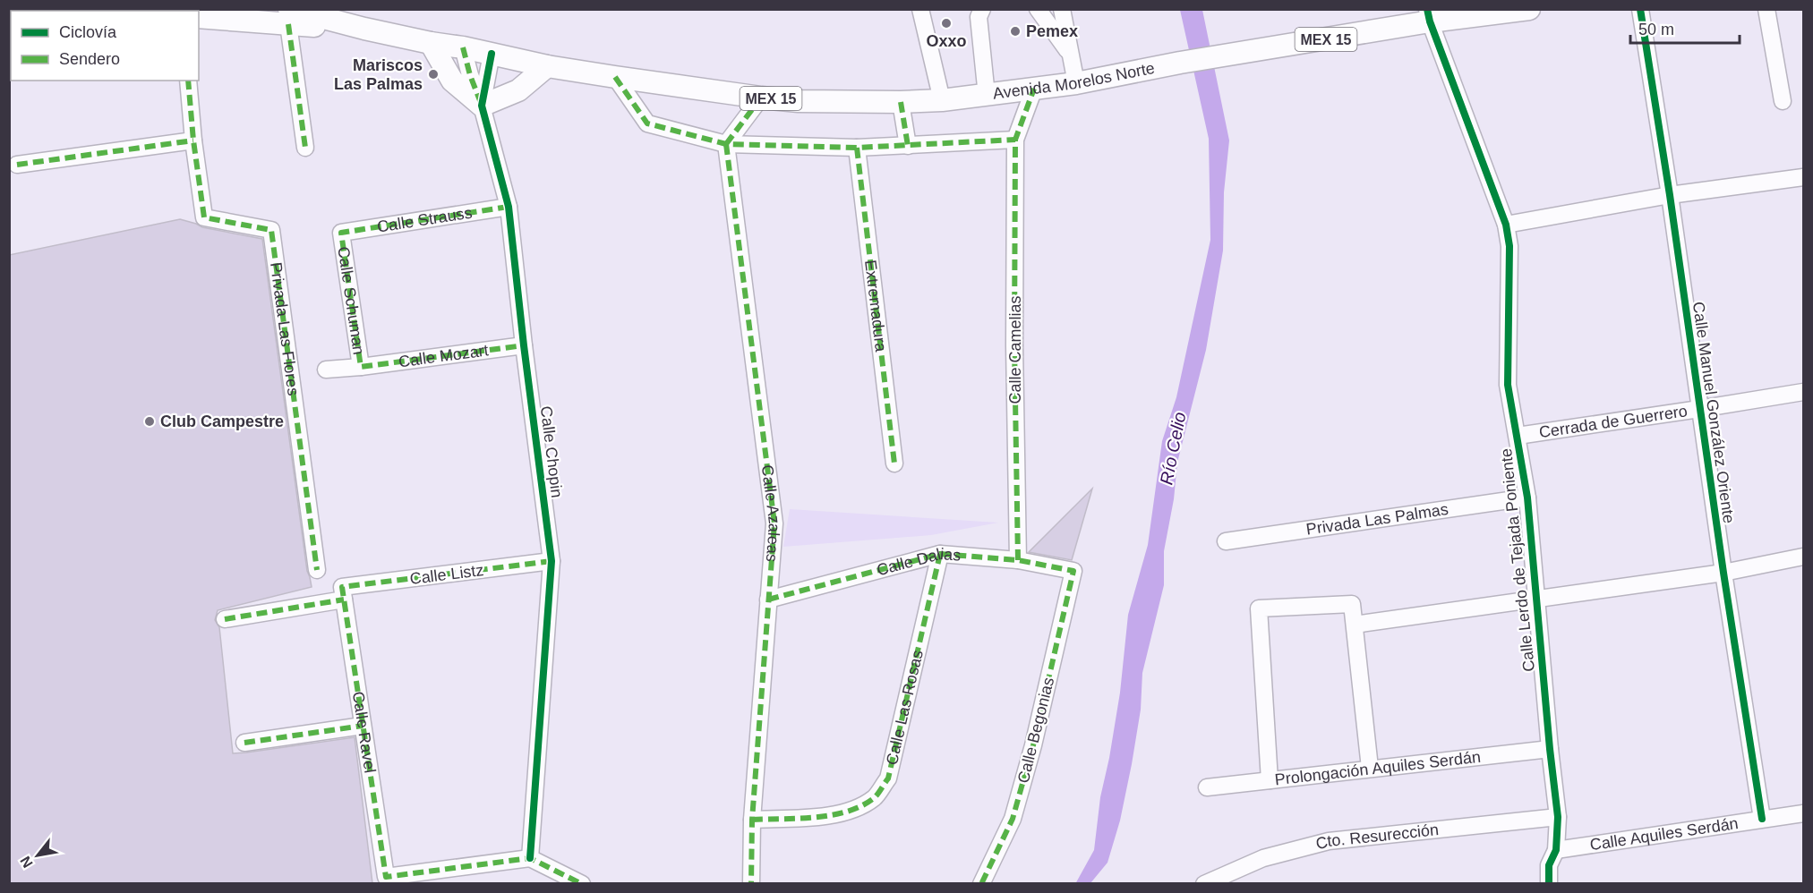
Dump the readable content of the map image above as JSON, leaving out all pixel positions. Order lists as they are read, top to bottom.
{
  "streets": {
    "main road": ["MEX 15", "Avenida Morelos Norte"],
    "street": [
      "Calle Strauss",
      "Calle Schuman",
      "Extremadura",
      "Privada Las Flores",
      "Calle Camelias",
      "Calle Mozart",
      "Calle Manuel González Oriente",
      "Cerrada de Guerrero",
      "Calle Chopin",
      "Calle Azaleas",
      "Privada Las Palmas",
      "Calle Lerdo de Tejada Poniente",
      "Calle Dalias",
      "Calle Listz",
      "Calle Las Rosas",
      "Calle Begonias",
      "Calle Ravel",
      "Prolongación Aquiles Serdán",
      "Calle Aquiles Serdán",
      "Cto. Resurección"
    ]
  },
  "crossings": [
    ["MEX 15", "Avenida Morelos Norte"],
    ["Avenida Morelos Norte", "Calle Camelias"],
    ["Avenida Morelos Norte", "Calle Chopin"],
    ["Avenida Morelos Norte", "Calle Lerdo de Tejada Poniente"],
    ["Calle Strauss", "Calle Schuman"],
    ["Calle Strauss", "Calle Chopin"],
    ["Calle Schuman", "Calle Mozart"],
    ["Calle Camelias", "Calle Dalias"],
    ["Calle Mozart", "Calle Chopin"],
    ["Calle Manuel González Oriente", "Cerrada de Guerrero"],
    ["Calle Manuel González Oriente", "Calle Aquiles Serdán"],
    ["Cerrada de Guerrero", "Calle Lerdo de Tejada Poniente"],
    ["Calle Chopin", "Calle Listz"],
    ["Calle Chopin", "Calle Ravel"],
    ["Calle Azaleas", "Calle Dalias"],
    ["Calle Azaleas", "Calle Las Rosas"],
    ["Privada Las Palmas", "Calle Lerdo de Tejada Poniente"],
    ["Calle Lerdo de Tejada Poniente", "Prolongación Aquiles Serdán"],
    ["Calle Lerdo de Tejada Poniente", "Calle Aquiles Serdán"],
    ["Calle Lerdo de Tejada Poniente", "Cto. Resurección"],
    ["Calle Dalias", "Calle Las Rosas"],
    ["Calle Dalias", "Calle Begonias"],
    ["Calle Listz", "Calle Ravel"]
  ],
  "water": ["Río Celio"],
  "places": [
    "Oxxo",
    "Pemex",
    "Mariscos Las Palmas",
    "Club Campestre"
  ],
  "legend": ["Ciclovía", "Sendero"],
  "scale_bar": "50 m",
  "north": "bottom left"
}
